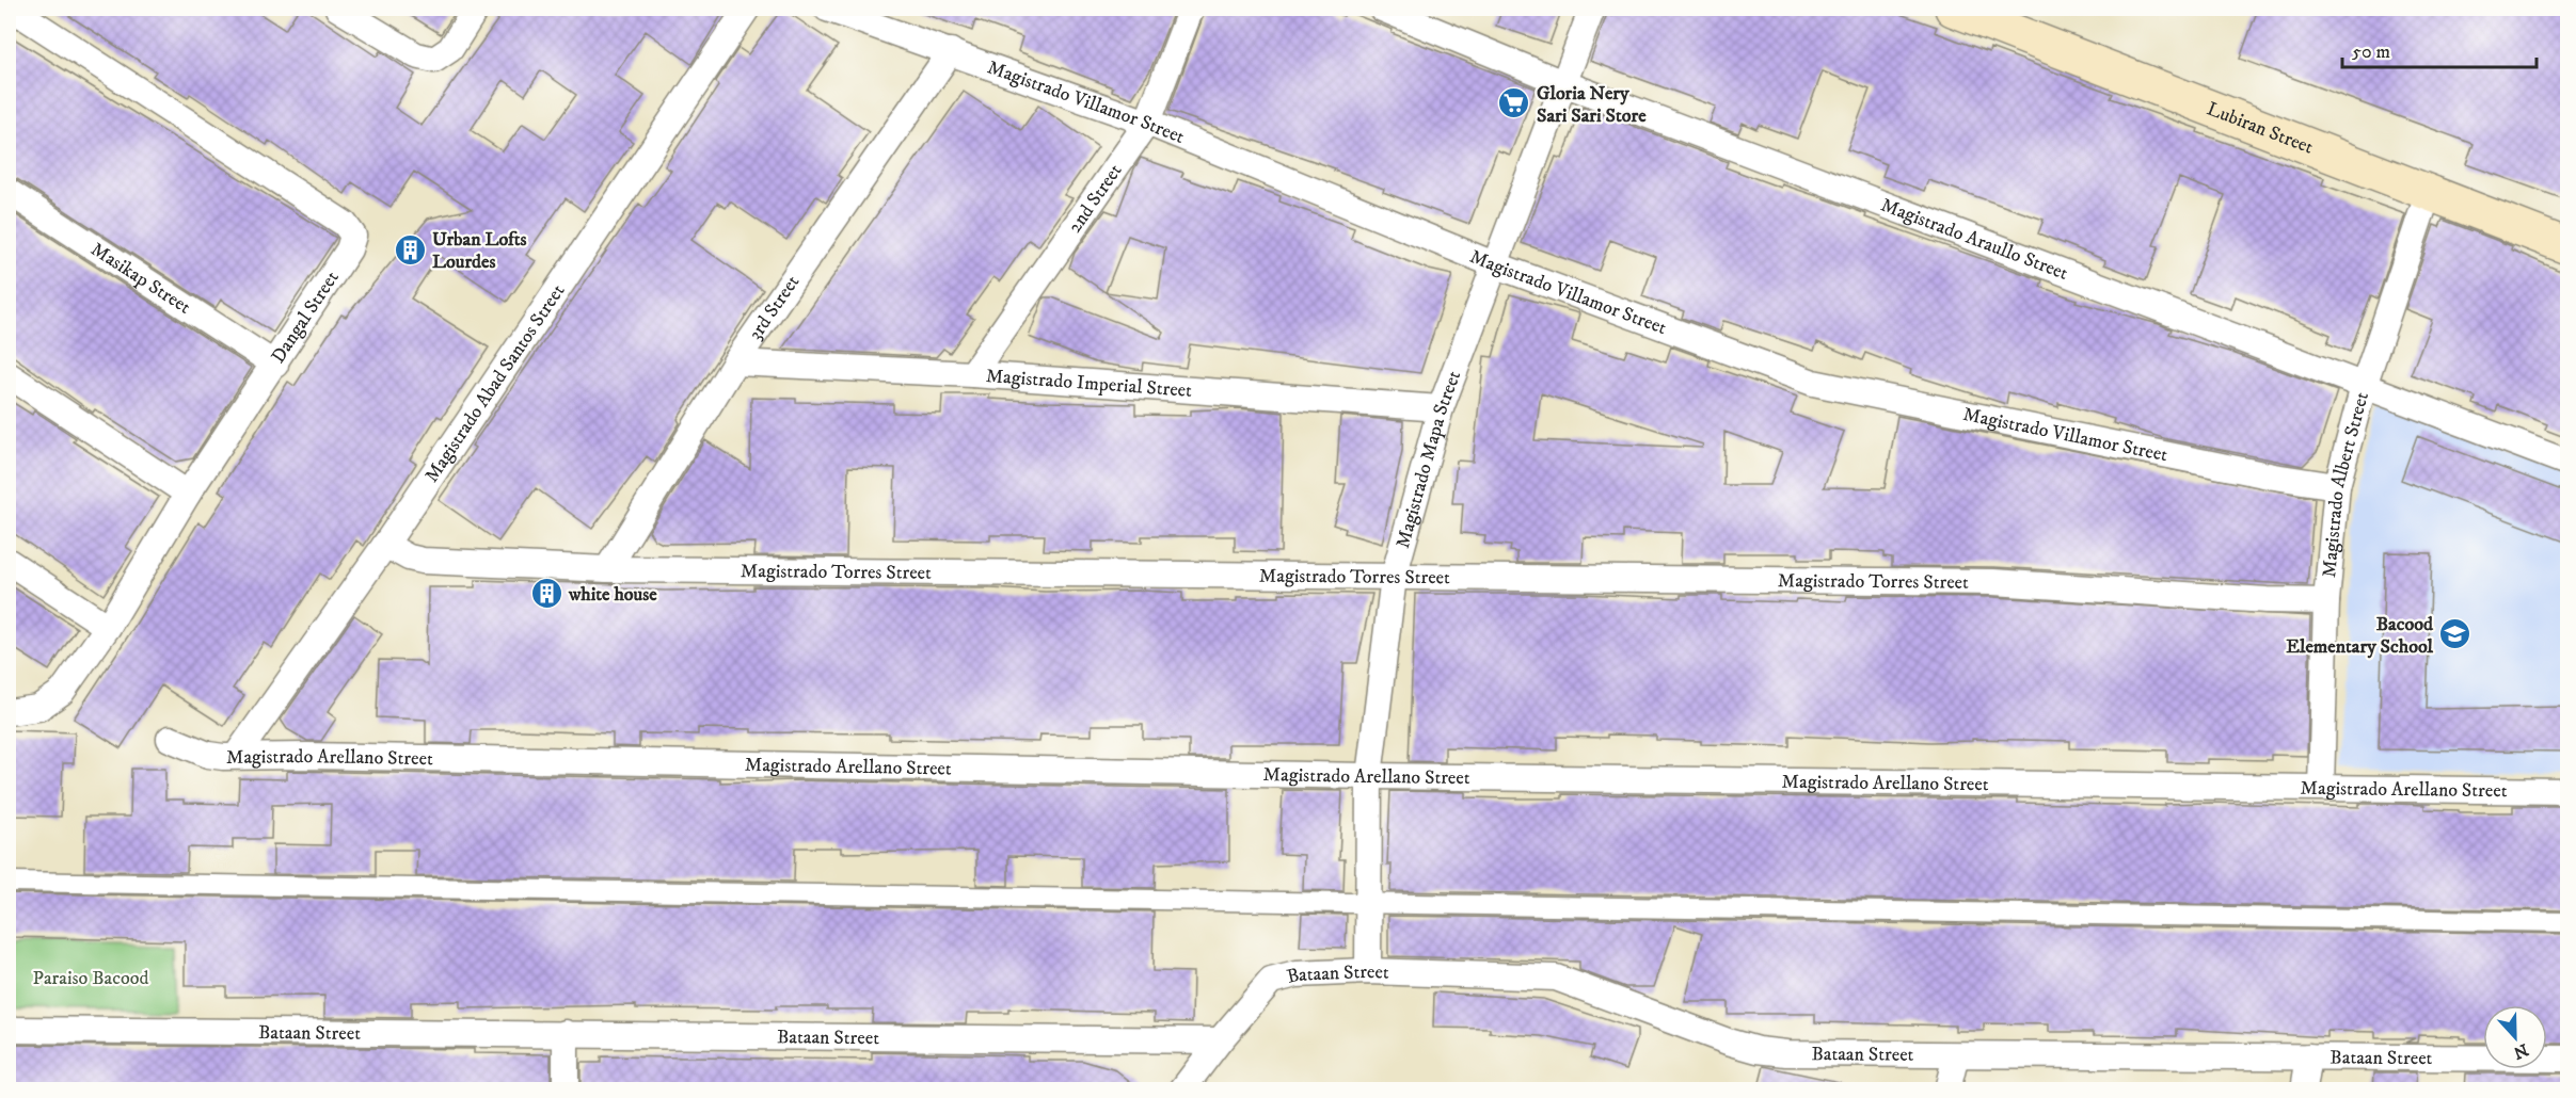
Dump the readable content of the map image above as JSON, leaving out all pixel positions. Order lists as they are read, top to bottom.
{
  "streets": {
    "main road": ["Lubiran Street"],
    "street": [
      "Magistrado Villamor Street",
      "2nd Street",
      "Magistrado Araullo Street",
      "Masikap Street",
      "3rd Street",
      "Dangal Street",
      "Magistrado Abad Santos Street",
      "Magistrado Imperial Street",
      "Magistrado Mapa Street",
      "Magistrado Albert Street",
      "Magistrado Torres Street",
      "Magistrado Arellano Street",
      "Bataan Street"
    ]
  },
  "crossings": [
    ["Magistrado Villamor Street", "2nd Street"],
    ["Magistrado Villamor Street", "3rd Street"],
    ["Magistrado Villamor Street", "Magistrado Mapa Street"],
    ["Magistrado Villamor Street", "Magistrado Albert Street"],
    ["Lubiran Street", "Magistrado Albert Street"],
    ["2nd Street", "Magistrado Imperial Street"],
    ["Magistrado Araullo Street", "Magistrado Mapa Street"],
    ["Magistrado Araullo Street", "Magistrado Albert Street"],
    ["Masikap Street", "Dangal Street"],
    ["3rd Street", "Magistrado Imperial Street"],
    ["3rd Street", "Magistrado Torres Street"],
    ["Magistrado Abad Santos Street", "Magistrado Torres Street"],
    ["Magistrado Abad Santos Street", "Magistrado Arellano Street"],
    ["Magistrado Imperial Street", "Magistrado Mapa Street"],
    ["Magistrado Mapa Street", "Magistrado Torres Street"],
    ["Magistrado Mapa Street", "Magistrado Arellano Street"],
    ["Magistrado Mapa Street", "Bataan Street"],
    ["Magistrado Albert Street", "Magistrado Torres Street"],
    ["Magistrado Albert Street", "Magistrado Arellano Street"]
  ],
  "parks": ["Paraiso Bacood"],
  "places": {
    "supermarket": ["Gloria Nery Sari Sari Store"],
    "building": ["Urban Lofts Lourdes", "white house"],
    "school or university": ["Bacood Elementary School"]
  },
  "scale_bar": "50 m",
  "north": "bottom"
}
